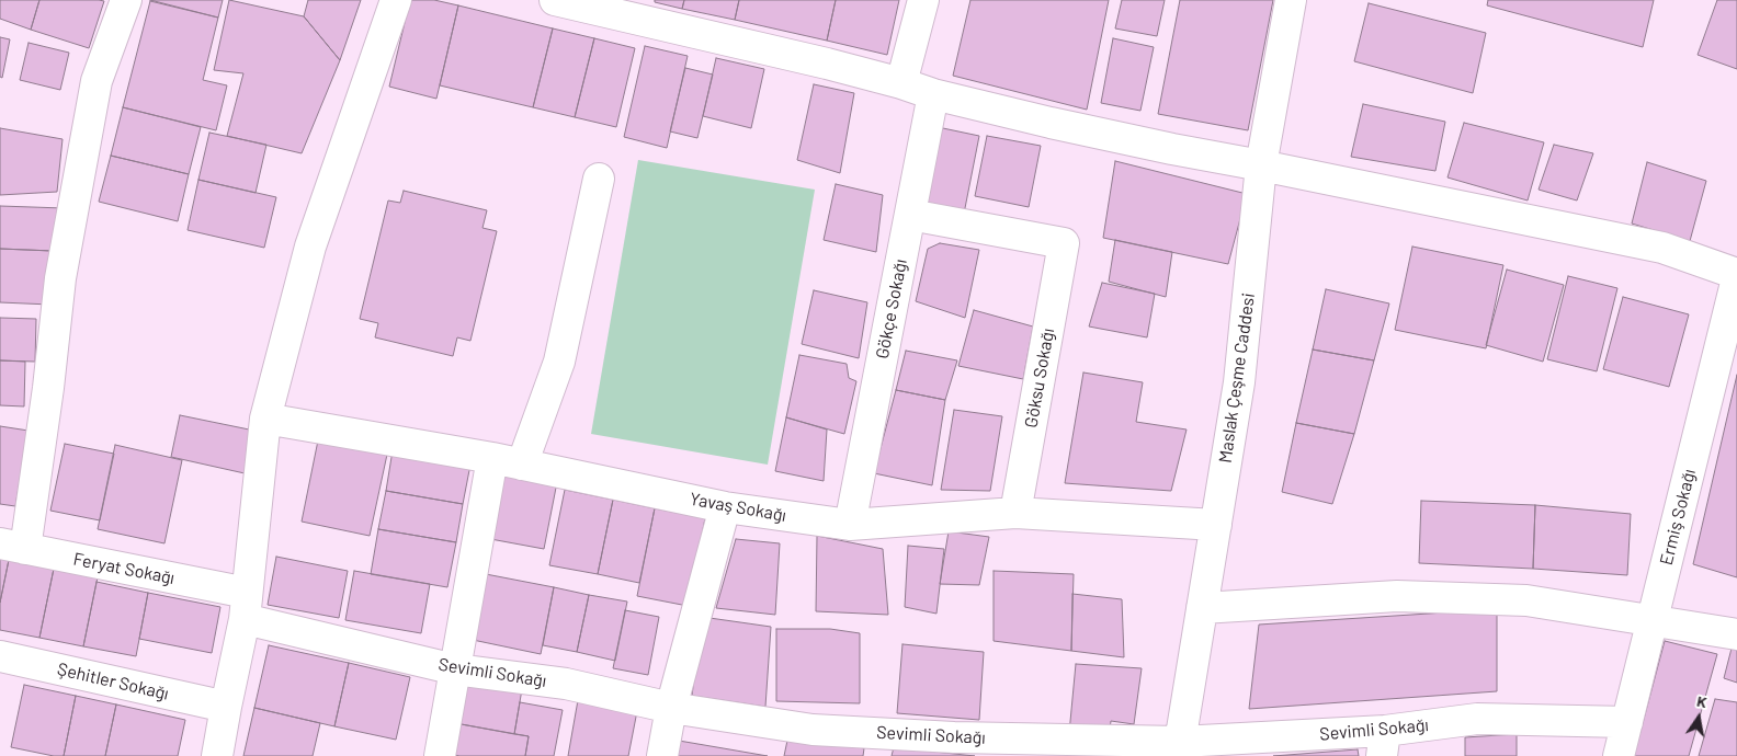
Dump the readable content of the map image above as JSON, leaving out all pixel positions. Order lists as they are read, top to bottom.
{
  "streets": {
    "street": [
      "Gökçe Sokağı",
      "Göksu Sokağı",
      "Maslak Çeşme Caddesi",
      "Yavaş Sokağı",
      "Ermiş Sokağı",
      "Feryat Sokağı",
      "Sevimli Sokağı",
      "Şehitler Sokağı"
    ]
  },
  "crossings": [
    ["Gökçe Sokağı", "Göksu Sokağı"],
    ["Gökçe Sokağı", "Yavaş Sokağı"],
    ["Göksu Sokağı", "Yavaş Sokağı"],
    ["Maslak Çeşme Caddesi", "Yavaş Sokağı"],
    ["Maslak Çeşme Caddesi", "Sevimli Sokağı"],
    ["Ermiş Sokağı", "Sevimli Sokağı"],
    ["Feryat Sokağı", "Sevimli Sokağı"]
  ],
  "north": "top"
}
